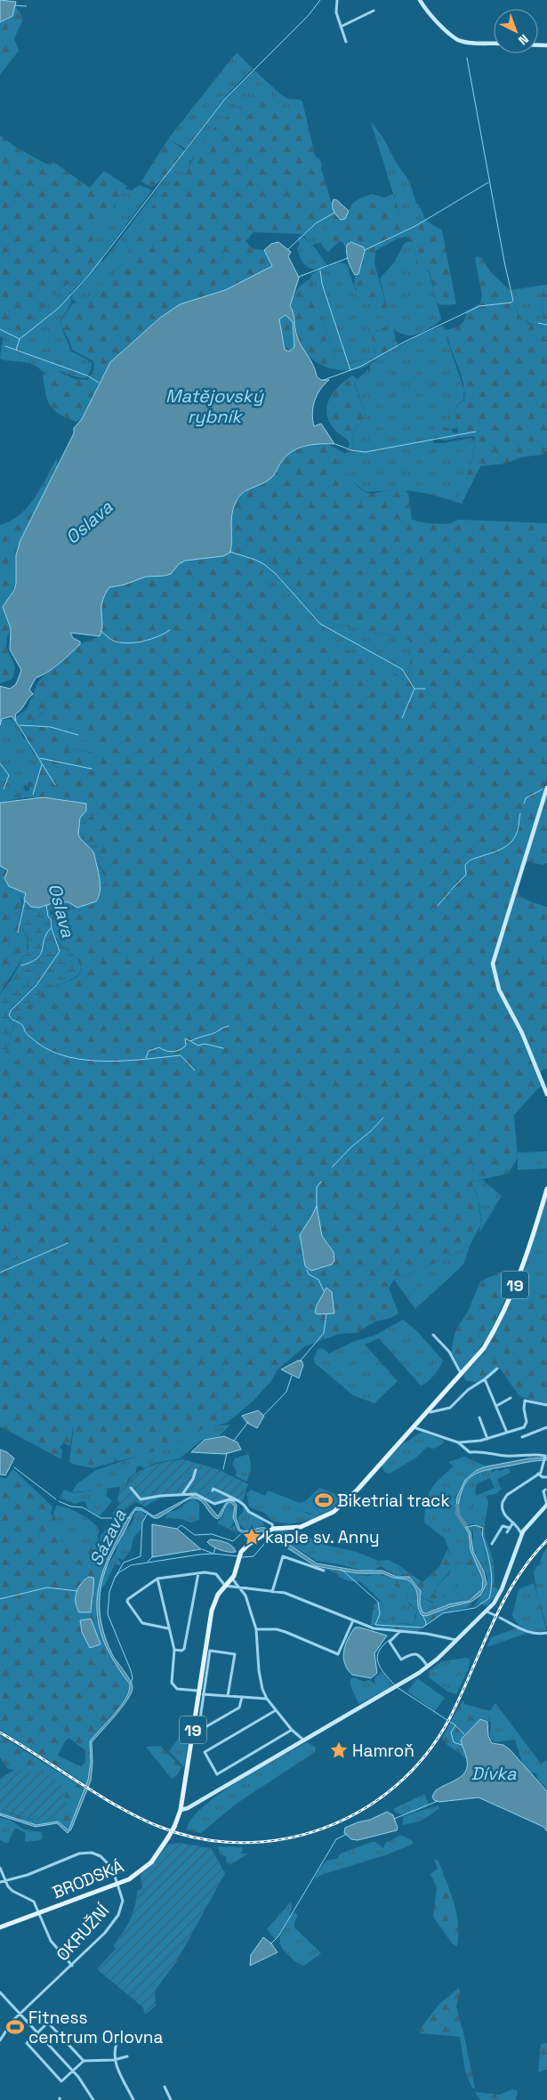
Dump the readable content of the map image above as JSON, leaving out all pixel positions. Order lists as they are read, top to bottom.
{
  "streets": {
    "main road": ["19", "BRODSKÁ"],
    "street": ["OKRUŽNÍ"]
  },
  "crossings": [
    ["19", "BRODSKÁ"],
    ["BRODSKÁ", "OKRUŽNÍ"]
  ],
  "water": [
    "Matějovský rybník",
    "Oslava",
    "Sázava",
    "Dívka"
  ],
  "places": {
    "sports": ["Biketrial track", "Fitness centrum Orlovna"],
    "place": ["kaple sv. Anny", "Hamroň"]
  },
  "north": "bottom right"
}
